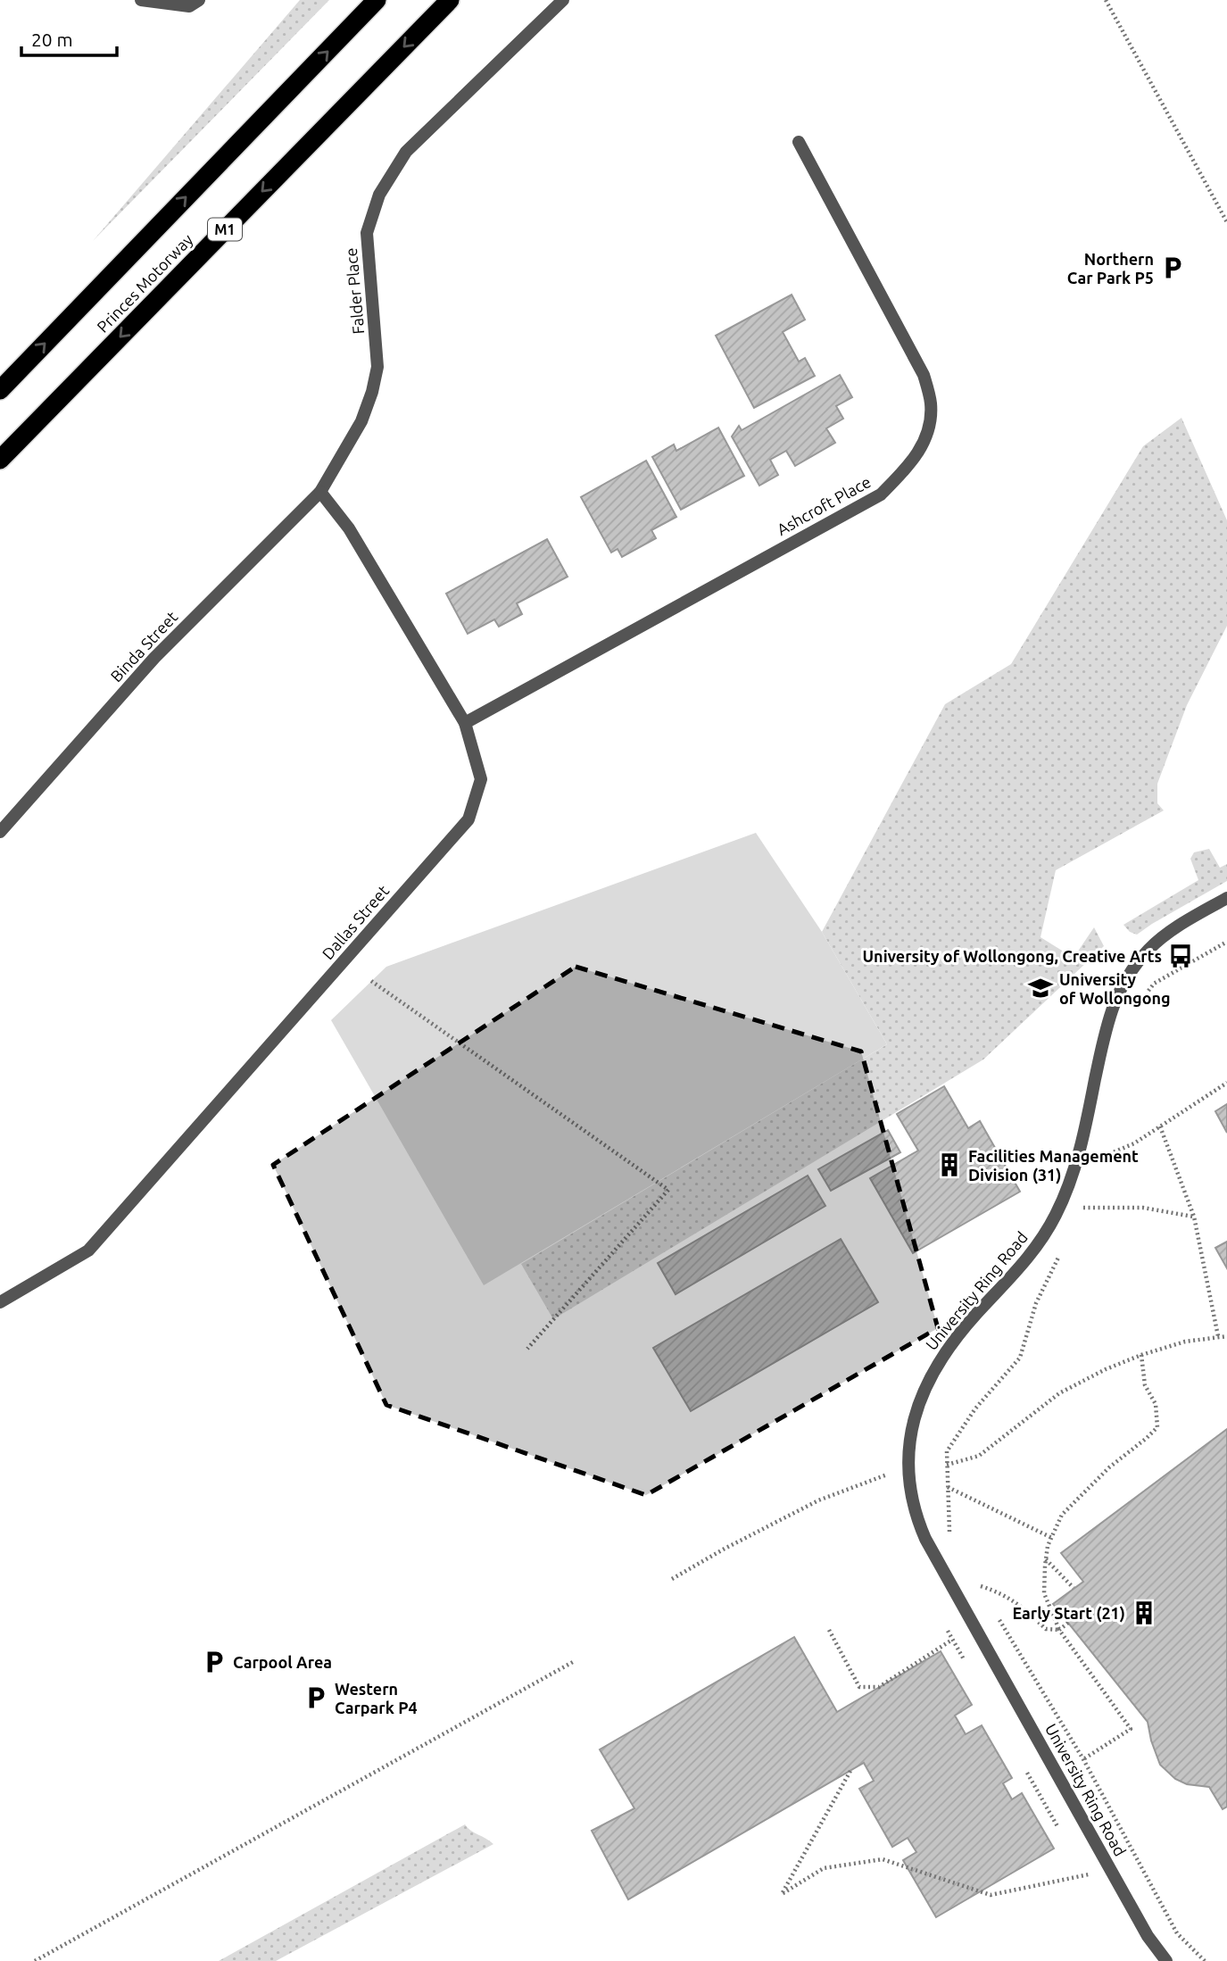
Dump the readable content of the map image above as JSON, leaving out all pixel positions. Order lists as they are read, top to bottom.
{
  "streets": {
    "highway": ["M1", "Princes Motorway"],
    "street": [
      "Falder Place",
      "Ashcroft Place",
      "Binda Street",
      "Dallas Street",
      "University Ring Road"
    ]
  },
  "crossings": [
    ["Falder Place", "Binda Street"],
    ["Falder Place", "Dallas Street"],
    ["Ashcroft Place", "Dallas Street"],
    ["Binda Street", "Dallas Street"]
  ],
  "places": {
    "parking": ["Northern Car Park P5", "Carpool Area", "Western Carpark P4"],
    "bus stop": ["University of Wollongong, Creative Arts"],
    "school or university": ["University of Wollongong"],
    "building": ["Facilities Management Division (31)", "Early Start (21)"]
  },
  "scale_bar": "20 m"
}
